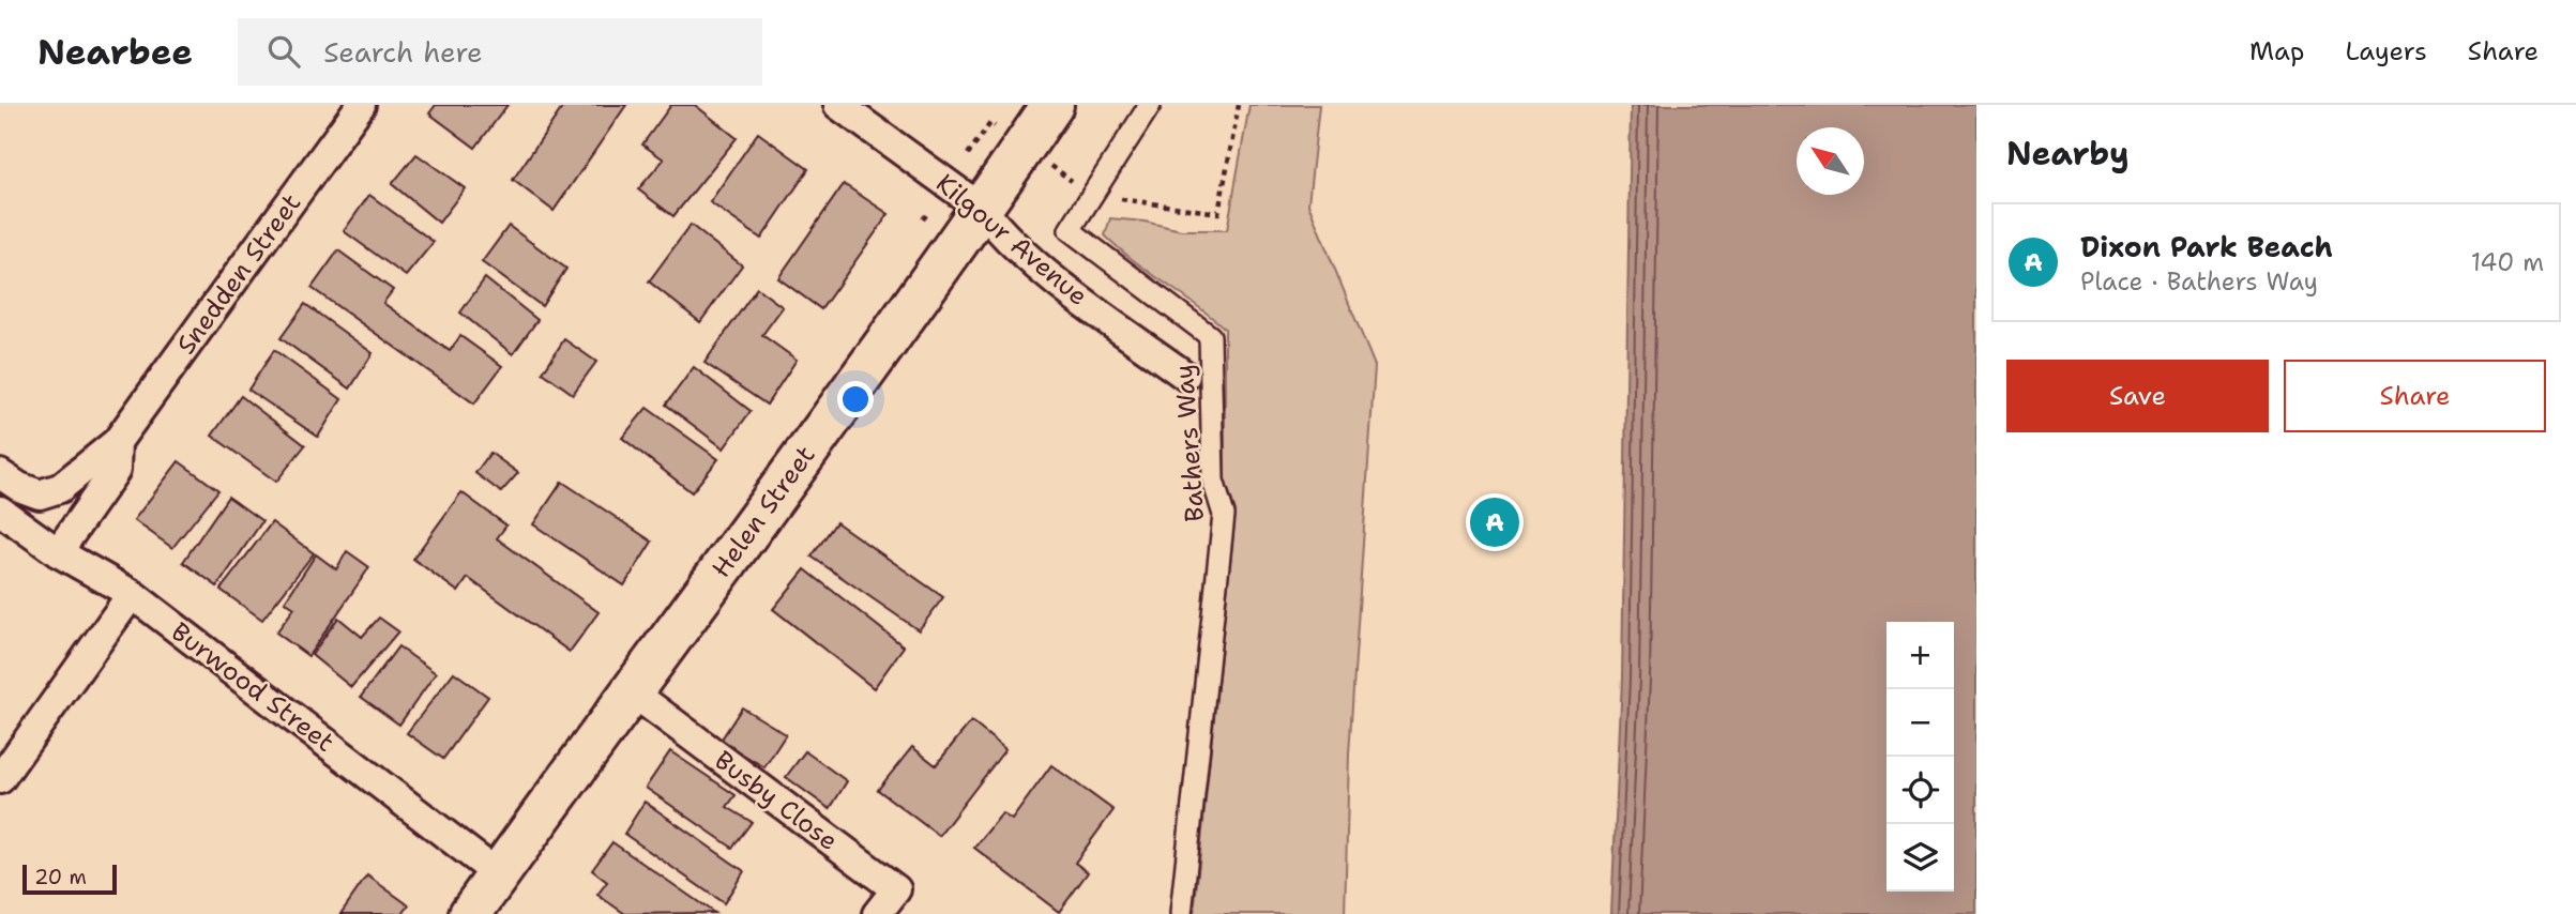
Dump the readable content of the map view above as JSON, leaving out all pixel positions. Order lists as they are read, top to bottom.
{
  "streets": {
    "main road": ["Helen Street"],
    "street": [
      "Kilgour Avenue",
      "Snedden Street",
      "Bathers Way",
      "Burwood Street",
      "Busby Close"
    ]
  },
  "crossings": [
    ["Kilgour Avenue", "Helen Street"],
    ["Snedden Street", "Burwood Street"],
    ["Helen Street", "Burwood Street"],
    ["Helen Street", "Busby Close"]
  ],
  "scale_bar": "20 m",
  "north": "top left",
  "page": {
    "header": "Nearbee",
    "search": "Search here",
    "nav": ["Map", "Layers", "Share"],
    "heading": "Nearby",
    "list": [
      {
        "mark": "A",
        "name": "Dixon Park Beach",
        "note": "Place · Bathers Way",
        "value": "140 m"
      }
    ],
    "buttons": ["Save", "Share"],
    "pins": "A",
    "map_buttons": ["+", "−"],
    "scale": "20 m"
  }
}
